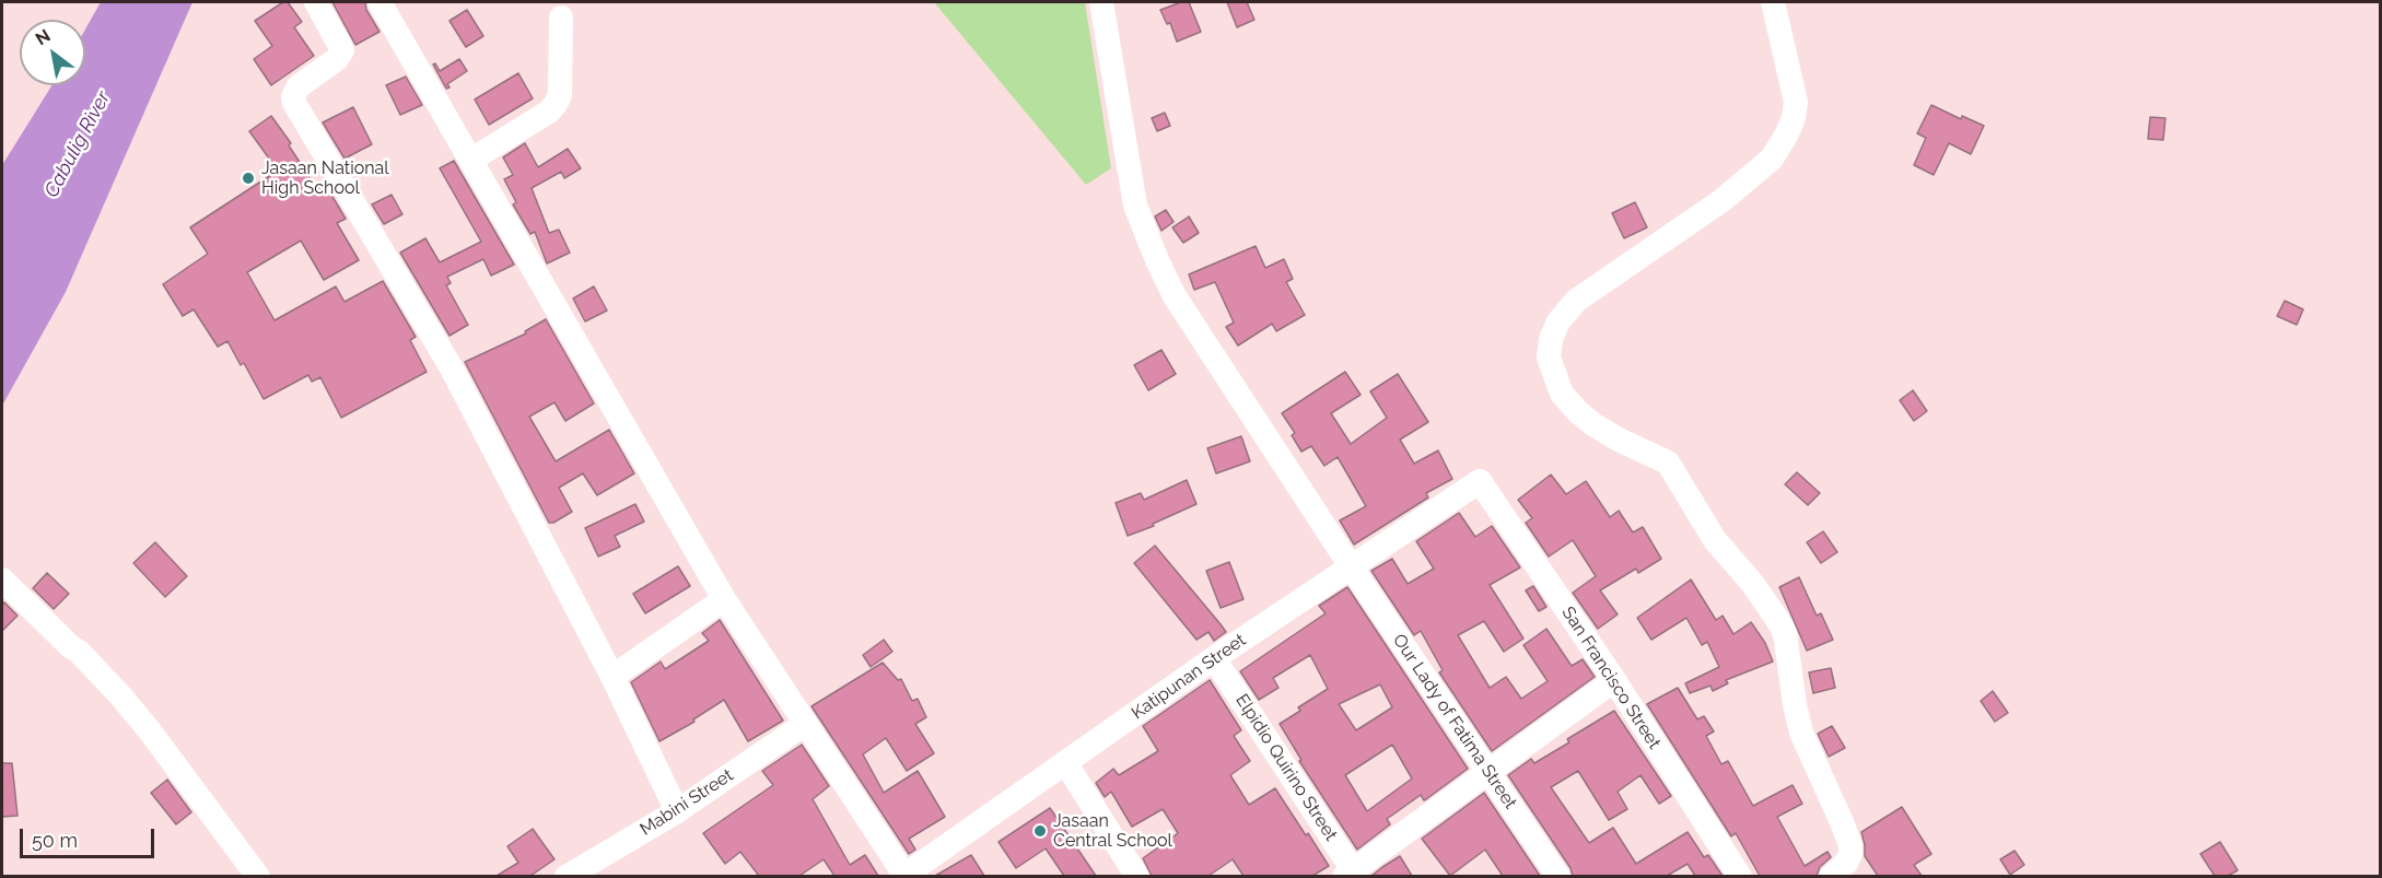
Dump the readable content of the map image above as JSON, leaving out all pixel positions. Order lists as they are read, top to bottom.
{
  "streets": {
    "street": [
      "Katipunan Street",
      "San Francisco Street",
      "Our Lady of Fatima Street",
      "Elpidio Quirino Street",
      "Mabini Street"
    ]
  },
  "crossings": [
    ["Katipunan Street", "San Francisco Street"],
    ["Katipunan Street", "Our Lady of Fatima Street"],
    ["Katipunan Street", "Elpidio Quirino Street"]
  ],
  "water": ["Cabulig River"],
  "places": ["Jasaan National High School", "Jasaan Central School"],
  "scale_bar": "50 m",
  "north": "top left"
}
